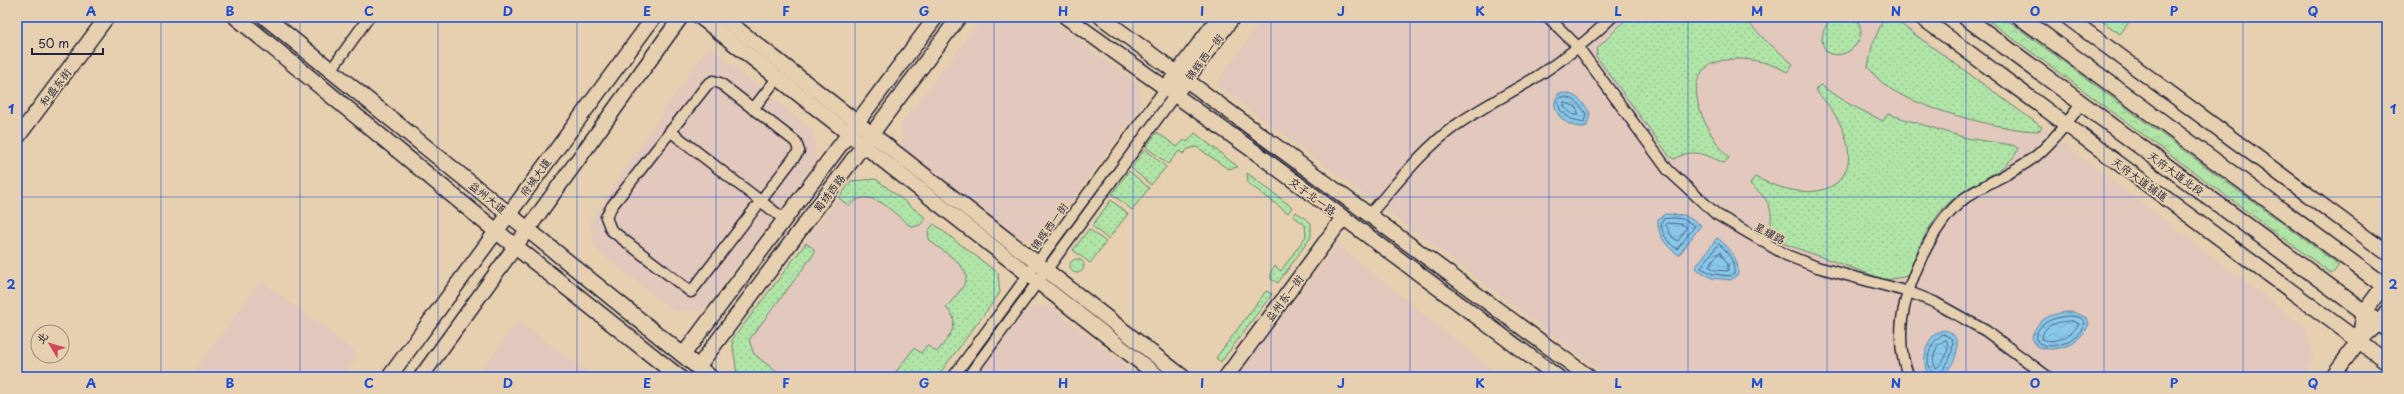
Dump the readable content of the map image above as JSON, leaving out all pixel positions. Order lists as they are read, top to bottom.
{
  "streets": {
    "main road": ["天府大道北段", "益州大道"],
    "street": [
      "锦辉西一街",
      "和盛东街",
      "府城大道",
      "天府大道辅道",
      "蜀绣西路",
      "交子北一路",
      "锦晖西一街",
      "星耀路",
      "益州东一街"
    ]
  },
  "crossings": [
    ["锦辉西一街", "交子北一路"],
    ["锦辉西一街", "锦晖西一街"],
    ["府城大道", "益州大道"],
    ["蜀绣西路", "益州大道"],
    ["交子北一路", "锦晖西一街"],
    ["交子北一路", "益州东一街"]
  ],
  "scale_bar": "50 m",
  "north": "top left",
  "grid": {
    "columns": [
      "A",
      "B",
      "C",
      "D",
      "E",
      "F",
      "G",
      "H",
      "I",
      "J",
      "K",
      "L",
      "M",
      "N",
      "O",
      "P",
      "Q"
    ],
    "rows": ["1", "2"]
  }
}
